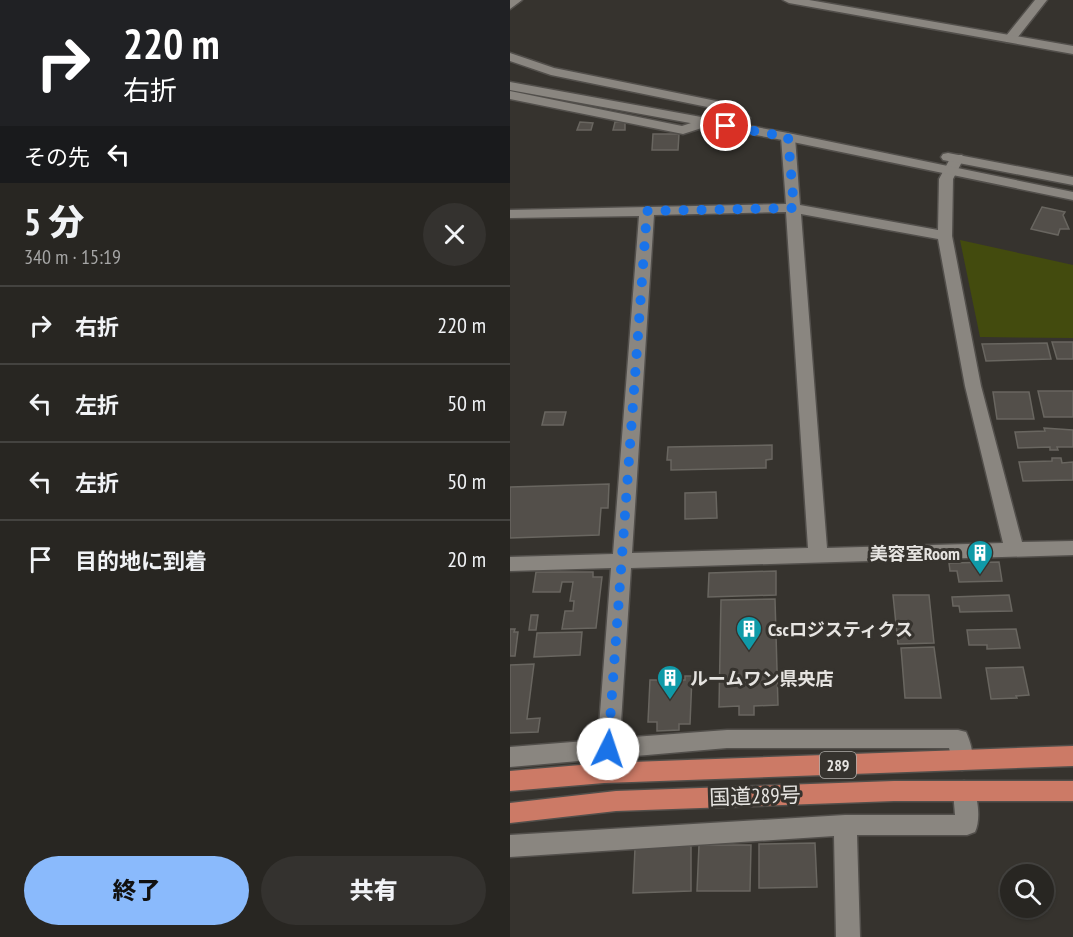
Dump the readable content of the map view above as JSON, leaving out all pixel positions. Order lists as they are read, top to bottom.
{
  "streets": {
    "highway": ["289", "国道289号"]
  },
  "places": {
    "building": ["美容室Room", "Cscロジスティクス", "ルームワン県央店"]
  },
  "page": {
    "turn": ["220 m", "右折"],
    "then": "その先",
    "heading": ["5 分", "340 m · 15:19"],
    "list": [
      {
        "name": "右折",
        "value": "220 m"
      },
      {
        "name": "左折",
        "value": "50 m"
      },
      {
        "name": "左折",
        "value": "50 m"
      },
      {
        "name": "目的地に到着",
        "value": "20 m"
      }
    ],
    "buttons": ["終了", "共有"]
  }
}
